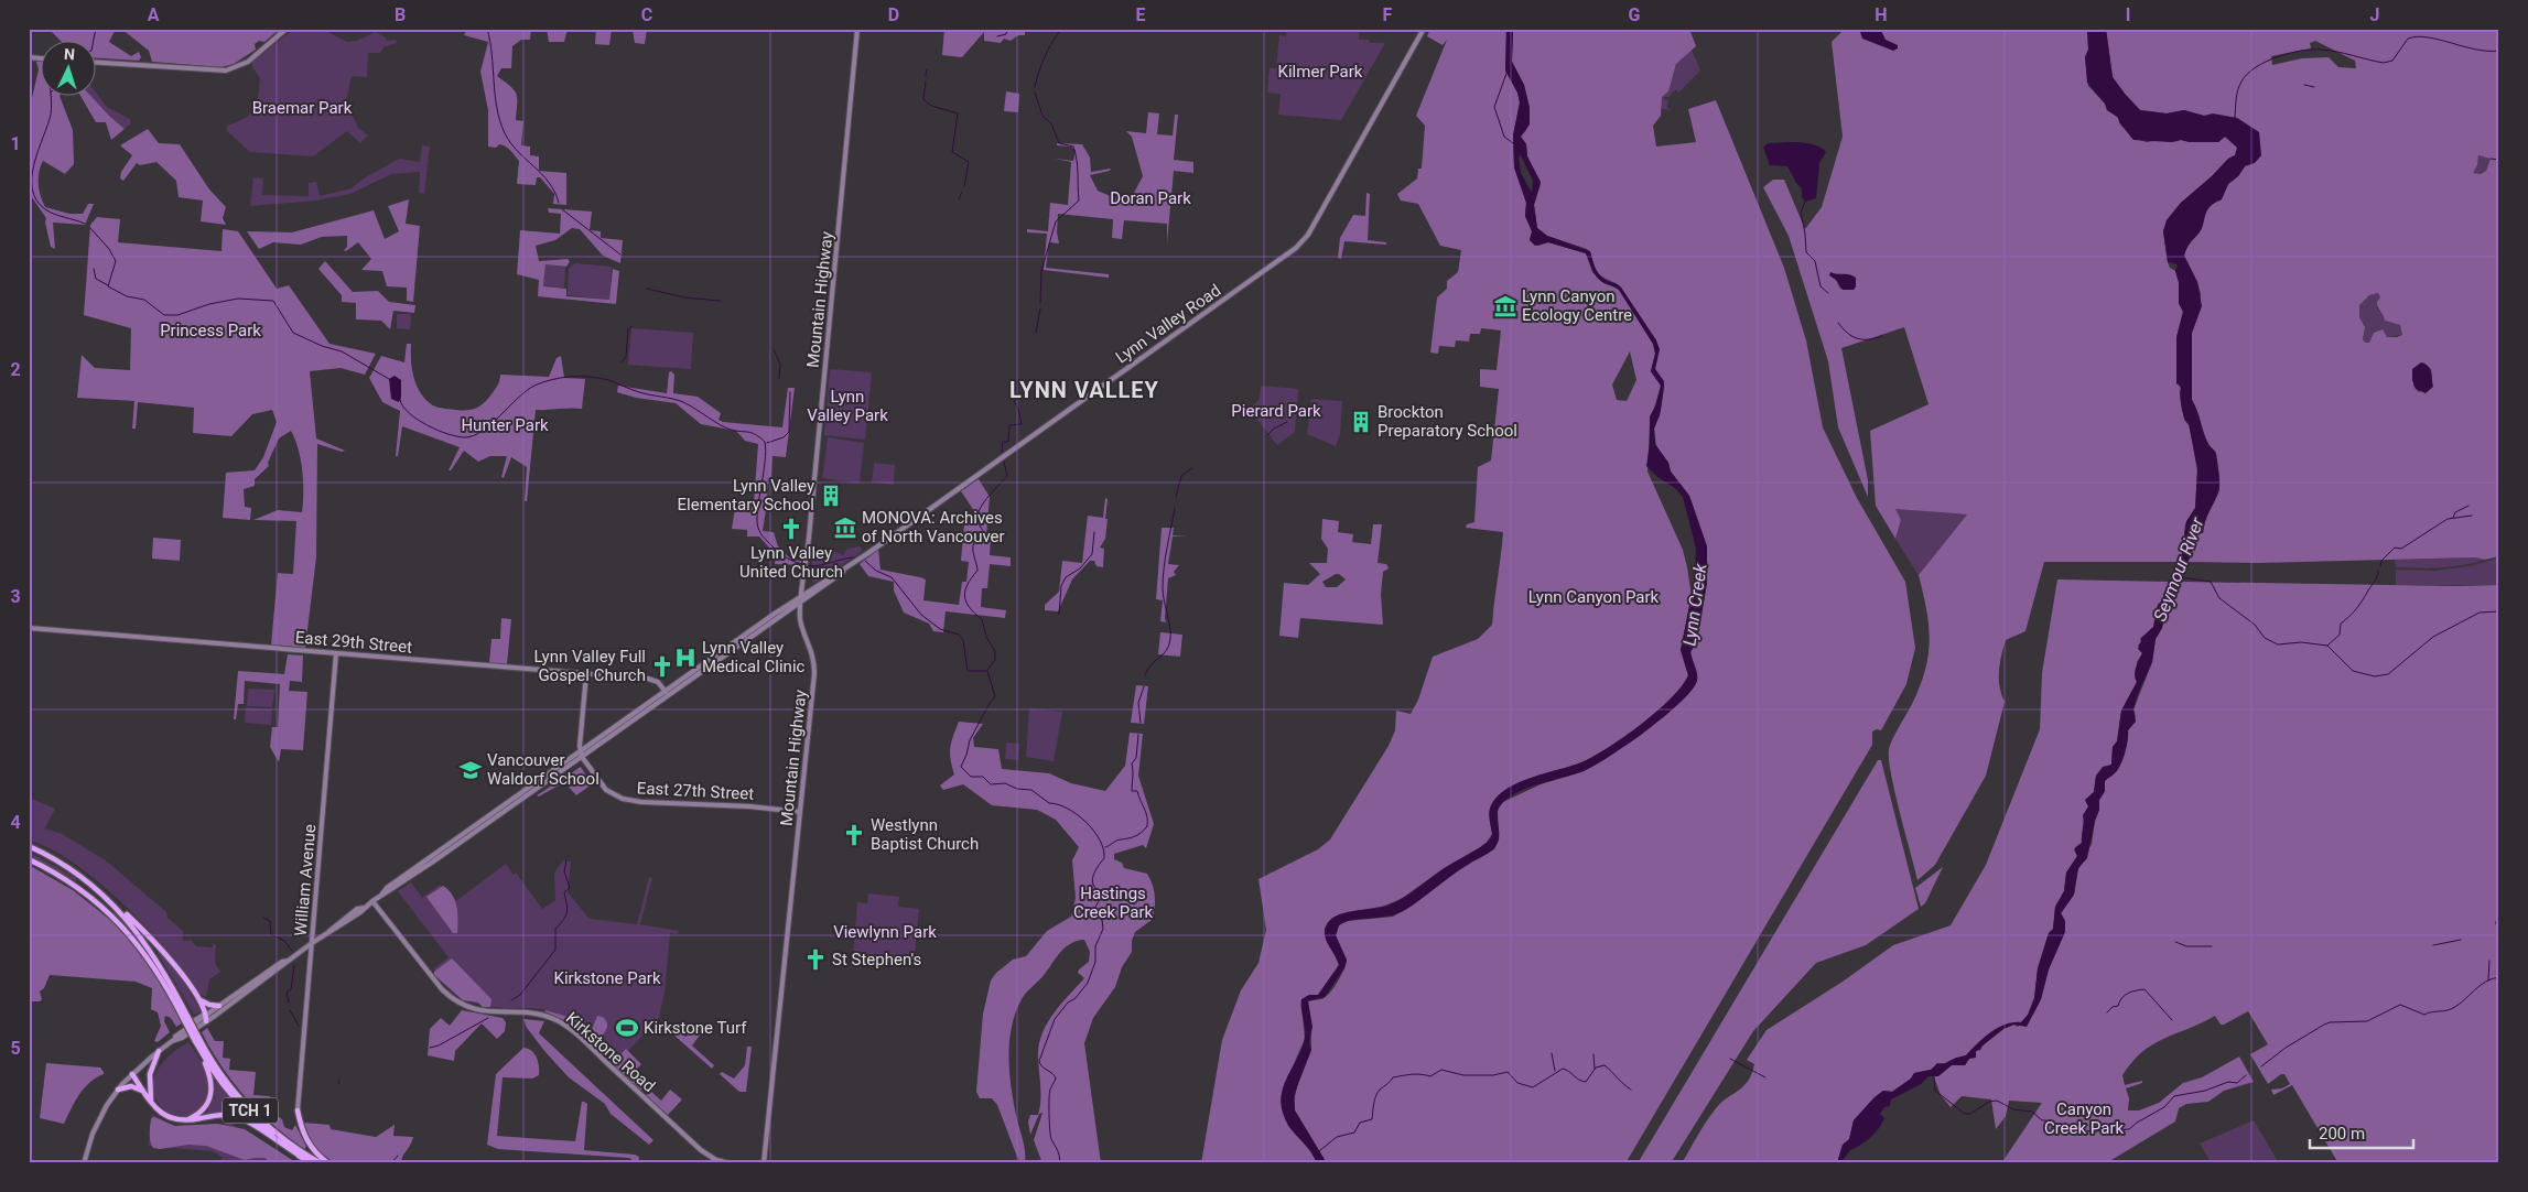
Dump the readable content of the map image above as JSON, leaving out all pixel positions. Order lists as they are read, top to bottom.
{
  "streets": {
    "highway": ["TCH 1"],
    "street": [
      "Mountain Highway",
      "Lynn Valley Road",
      "East 29th Street",
      "East 27th Street",
      "William Avenue",
      "Kirkstone Road"
    ]
  },
  "crossings": [
    ["Mountain Highway", "Lynn Valley Road"],
    ["Mountain Highway", "East 27th Street"],
    ["Lynn Valley Road", "East 29th Street"],
    ["Lynn Valley Road", "East 27th Street"],
    ["Lynn Valley Road", "William Avenue"],
    ["Lynn Valley Road", "Kirkstone Road"],
    ["Lynn Valley Road", "TCH 1"],
    ["East 29th Street", "William Avenue"]
  ],
  "districts": ["LYNN VALLEY"],
  "water": ["Seymour River", "Lynn Creek"],
  "parks": [
    "Kilmer Park",
    "Braemar Park",
    "Doran Park",
    "Princess Park",
    "Lynn Valley Park",
    "Pierard Park",
    "Hunter Park",
    "Lynn Canyon Park",
    "Hastings Creek Park",
    "Viewlynn Park",
    "Kirkstone Park",
    "Canyon Creek Park"
  ],
  "places": {
    "museum": ["Lynn Canyon Ecology Centre", "MONOVA: Archives of North Vancouver"],
    "building": ["Brockton Preparatory School", "Lynn Valley Elementary School"],
    "church": [
      "Lynn Valley United Church",
      "Lynn Valley Full Gospel Church",
      "Westlynn Baptist Church",
      "St Stephen's"
    ],
    "hospital": ["Lynn Valley Medical Clinic"],
    "school or university": ["Vancouver Waldorf School"],
    "sports": ["Kirkstone Turf"]
  },
  "scale_bar": "200 m",
  "north": "top",
  "grid": {
    "columns": [
      "A",
      "B",
      "C",
      "D",
      "E",
      "F",
      "G",
      "H",
      "I",
      "J"
    ],
    "rows": [
      "1",
      "2",
      "3",
      "4",
      "5"
    ]
  }
}
